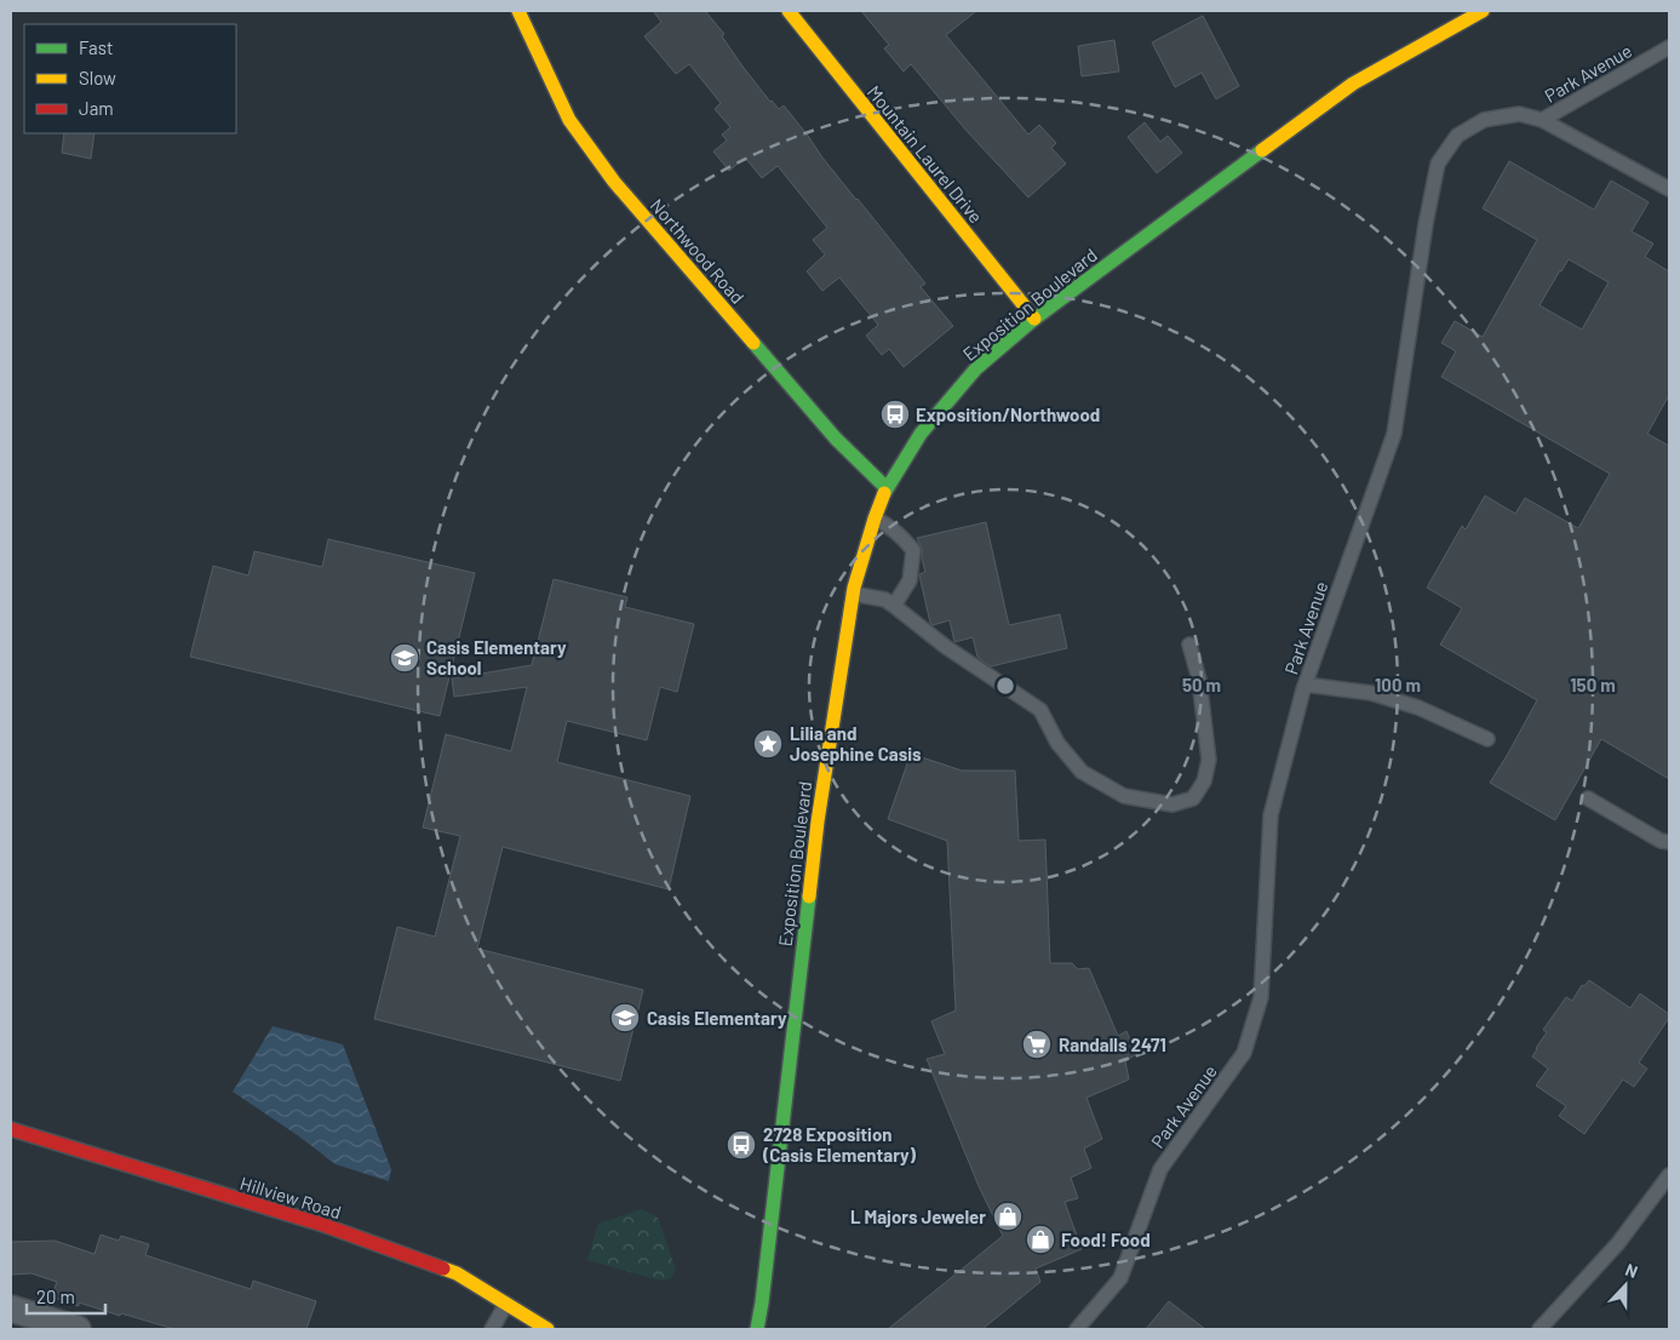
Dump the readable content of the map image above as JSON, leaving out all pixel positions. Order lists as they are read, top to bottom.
{
  "streets": {
    "street": [
      "Mountain Laurel Drive",
      "Northwood Road",
      "Exposition Boulevard",
      "Hillview Road"
    ],
    "lane": ["Park Avenue"]
  },
  "crossings": [
    ["Mountain Laurel Drive", "Exposition Boulevard"],
    ["Northwood Road", "Exposition Boulevard"]
  ],
  "places": {
    "bus stop": ["Exposition/Northwood", "2728 Exposition (Casis Elementary)"],
    "school or university": ["Casis Elementary School", "Casis Elementary"],
    "place": ["Lilia and Josephine Casis"],
    "supermarket": ["Randalls 2471"],
    "shop": ["L Majors Jeweler", "Food! Food"]
  },
  "legend": ["Fast", "Slow", "Jam"],
  "scale_bar": "20 m",
  "north": "top",
  "rings": ["50 m", "100 m", "150 m"]
}
